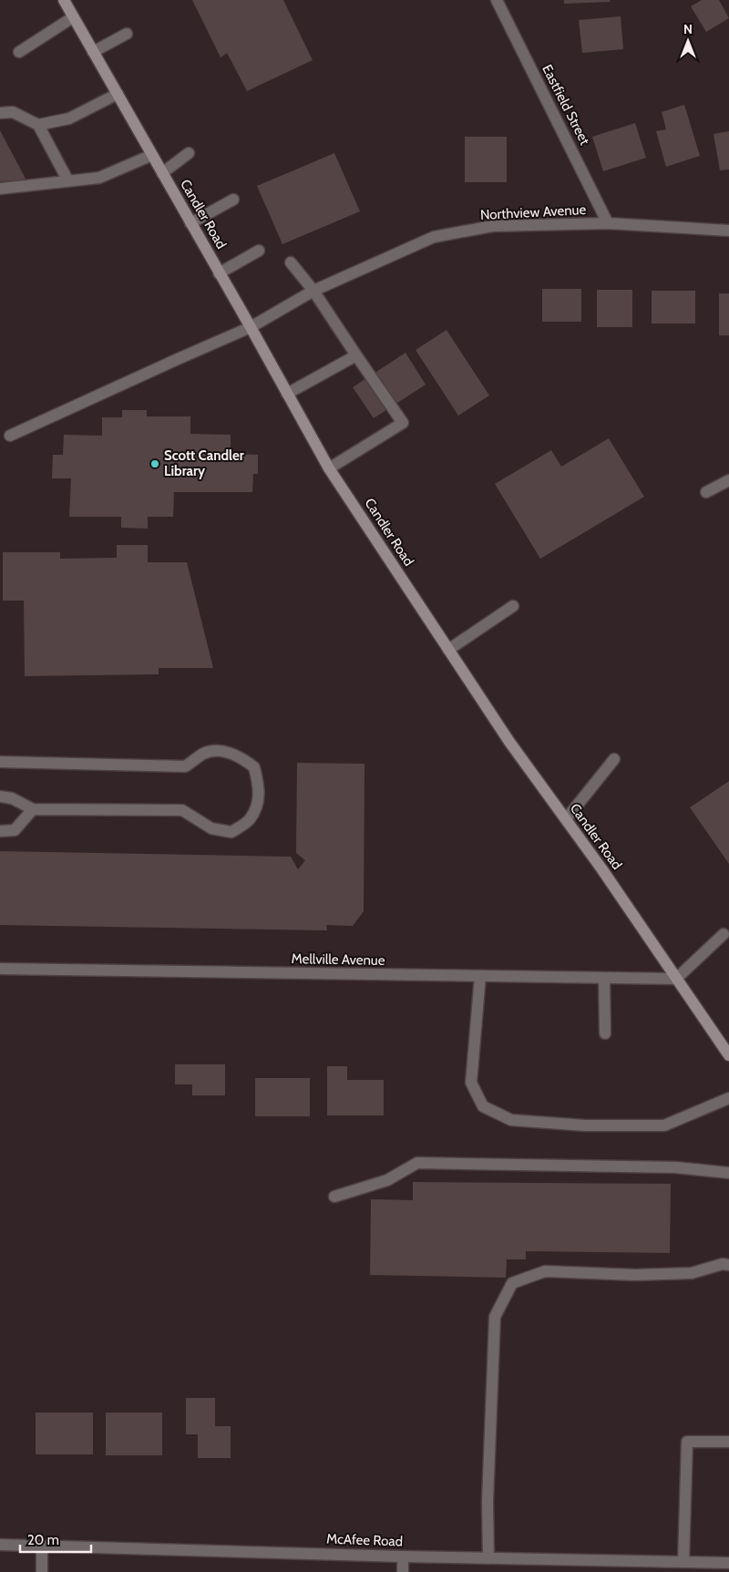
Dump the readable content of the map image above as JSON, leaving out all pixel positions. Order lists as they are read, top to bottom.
{
  "streets": {
    "main road": ["Candler Road"],
    "street": [
      "Eastfield Street",
      "Northview Avenue",
      "Mellville Avenue",
      "McAfee Road"
    ]
  },
  "crossings": [
    ["Eastfield Street", "Northview Avenue"],
    ["Northview Avenue", "Candler Road"],
    ["Candler Road", "Mellville Avenue"]
  ],
  "places": ["Scott Candler Library"],
  "scale_bar": "20 m",
  "north": "top"
}
